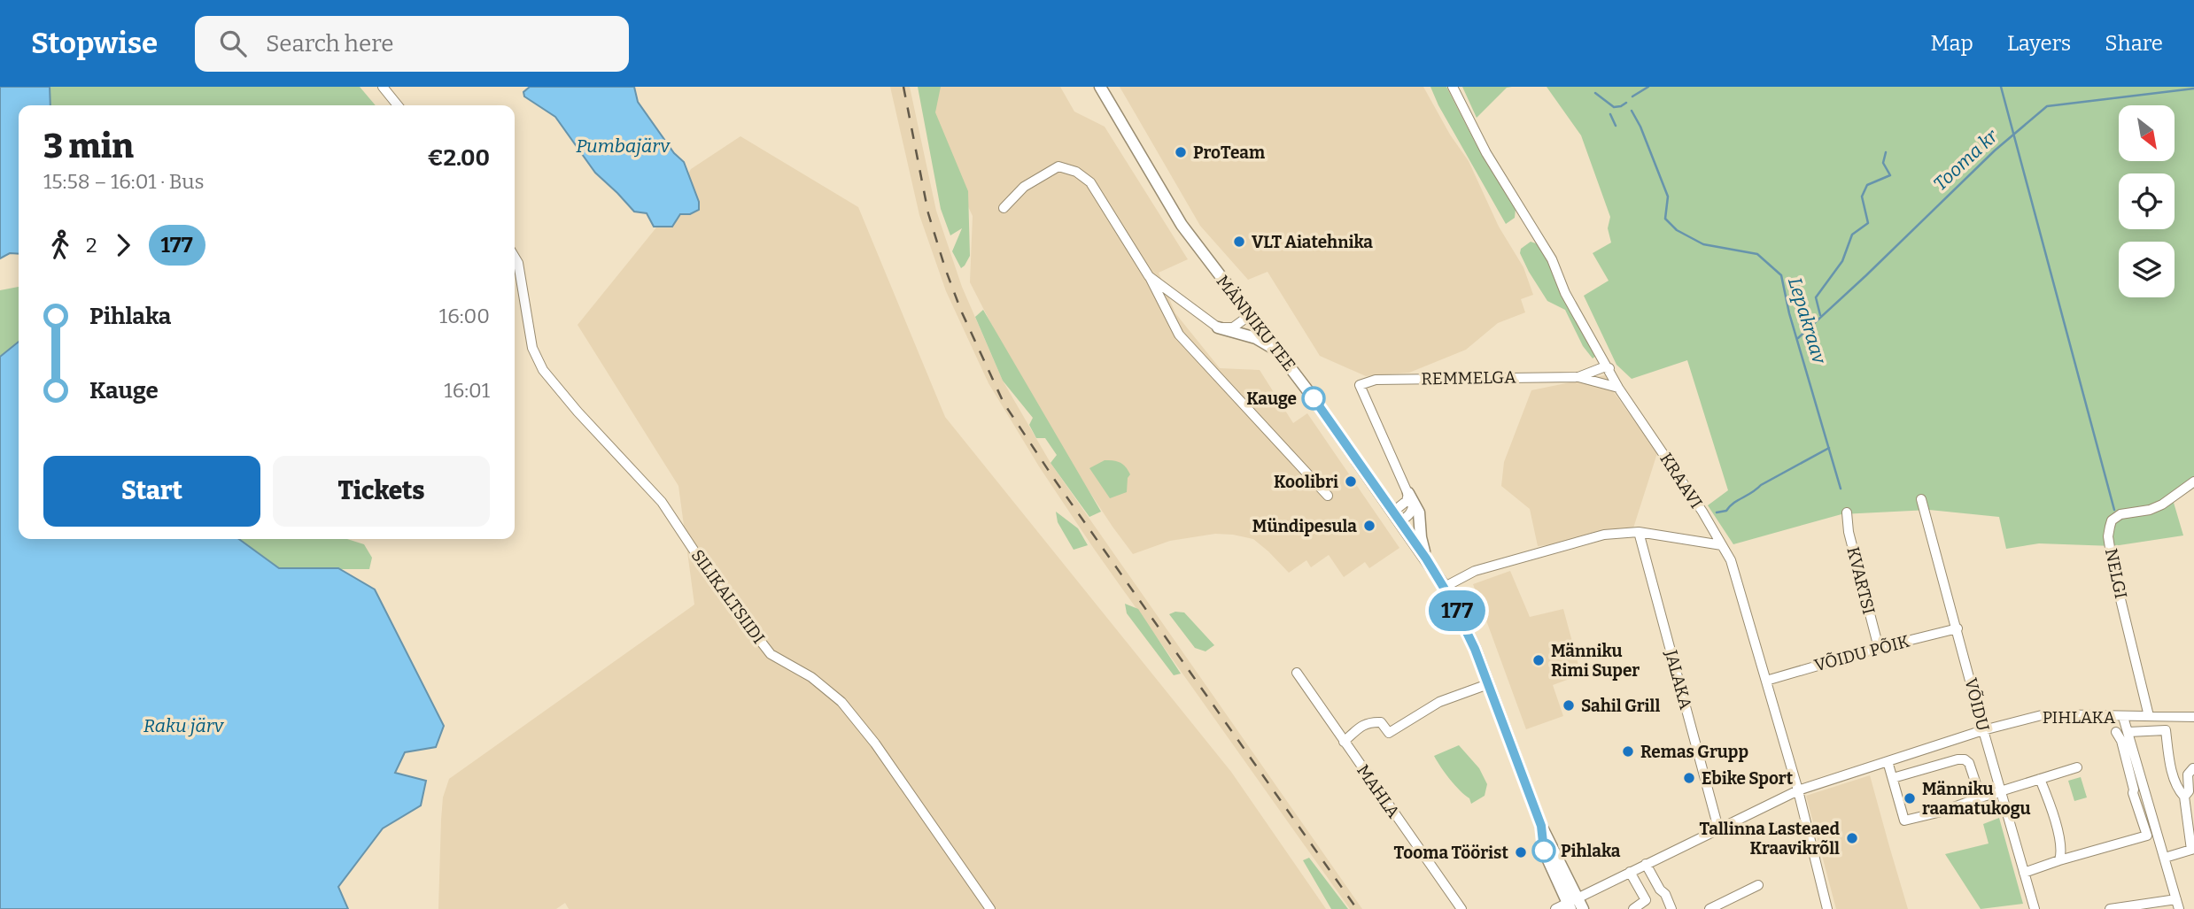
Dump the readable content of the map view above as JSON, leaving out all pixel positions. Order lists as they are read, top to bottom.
{
  "streets": {
    "street": [
      "MÄNNIKU TEE",
      "REMMELGA",
      "KRAAVI",
      "NELGI",
      "KVARTSI",
      "SILIKALTSIIDI",
      "VÕIDU PÕIK",
      "JALAKA",
      "VÕIDU",
      "PIHLAKA",
      "MAHLA"
    ]
  },
  "crossings": [
    ["MÄNNIKU TEE", "PIHLAKA"],
    ["REMMELGA", "KRAAVI"],
    ["KRAAVI", "VÕIDU PÕIK"],
    ["KRAAVI", "PIHLAKA"],
    ["NELGI", "PIHLAKA"],
    ["KVARTSI", "VÕIDU PÕIK"],
    ["VÕIDU PÕIK", "VÕIDU"],
    ["JALAKA", "PIHLAKA"],
    ["VÕIDU", "PIHLAKA"]
  ],
  "water": [
    "Pumbajärv",
    "Tooma kr",
    "Lepakraav",
    "Raku järv"
  ],
  "places": [
    "ProTeam",
    "VLT Aiatehnika",
    "Kauge",
    "Koolibri",
    "Mündipesula",
    "Männiku Rimi Super",
    "Sahil Grill",
    "Remas Grupp",
    "Ebike Sport",
    "Männiku raamatukogu",
    "Tallinna Lasteaed Kraavikrõll",
    "Pihlaka",
    "Tooma Töörist"
  ],
  "lines": ["bus line 177"],
  "north": "bottom right",
  "page": {
    "header": "Stopwise",
    "search": "Search here",
    "nav": ["Map", "Layers", "Share"],
    "on_map": "177",
    "heading": ["3 min", "15:58 – 16:01 · Bus", "€2.00"],
    "legs": ["2", "177"],
    "list": [
      {
        "name": "Pihlaka",
        "value": "16:00"
      },
      {
        "name": "Kauge",
        "value": "16:01"
      }
    ],
    "buttons": ["Start", "Tickets"]
  }
}
